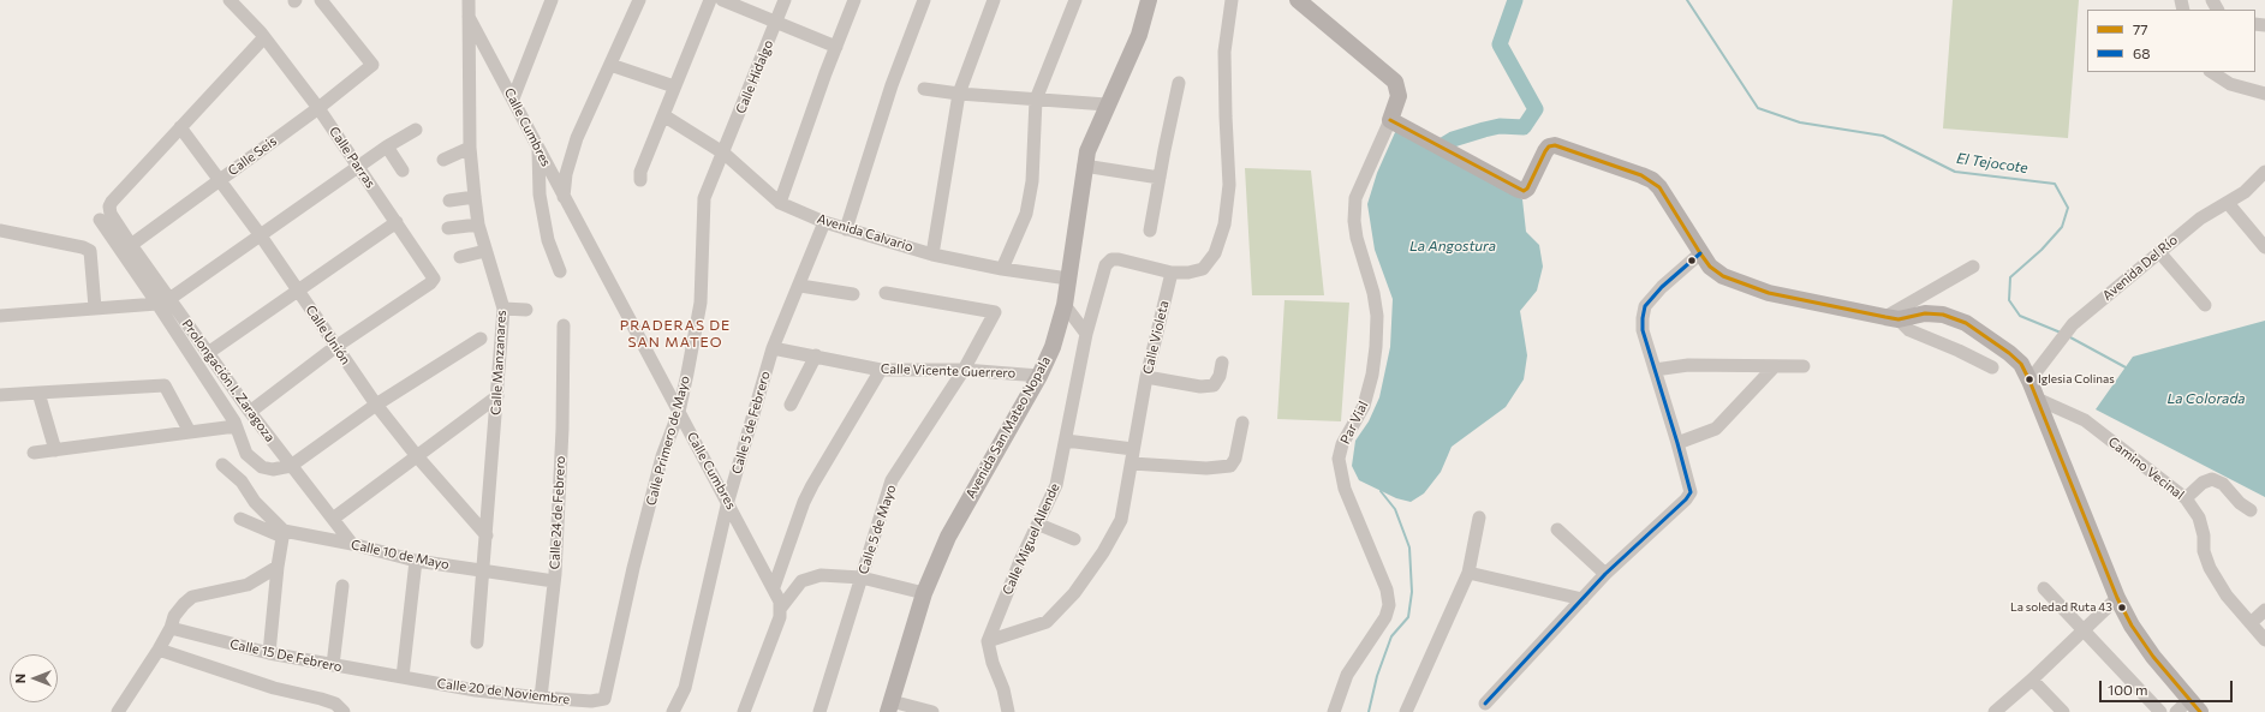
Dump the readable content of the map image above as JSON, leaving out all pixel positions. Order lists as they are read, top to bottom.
{
  "streets": {
    "main road": ["Avenida San Mateo Nopala"],
    "street": [
      "Calle Hidalgo",
      "Calle Cumbres",
      "Calle Seis",
      "Calle Parras",
      "Avenida Calvario",
      "Avenida Del Río",
      "Calle Unión",
      "Calle Violeta",
      "Calle Manzanares",
      "Calle Vicente Guerrero",
      "Prolongación I. Zaragoza",
      "Calle 5 de Febrero",
      "Par Vial",
      "Calle Primero de Mayo",
      "Camino Vecinal",
      "Calle 24 de Febrero",
      "Calle 5 de Mayo",
      "Calle Miguel Allende",
      "Calle 10 de Mayo",
      "Calle 15 De Febrero",
      "Calle 20 de Noviembre"
    ]
  },
  "crossings": [
    ["Calle Hidalgo", "Avenida Calvario"],
    ["Calle Hidalgo", "Calle Primero de Mayo"],
    ["Calle Cumbres", "Calle Manzanares"],
    ["Calle Cumbres", "Calle 5 de Febrero"],
    ["Calle Cumbres", "Calle Primero de Mayo"],
    ["Calle Seis", "Calle Parras"],
    ["Calle Seis", "Calle Unión"],
    ["Calle Seis", "Prolongación I. Zaragoza"],
    ["Calle Parras", "Calle Unión"],
    ["Avenida Calvario", "Calle 5 de Febrero"],
    ["Avenida Calvario", "Avenida San Mateo Nopala"],
    ["Avenida Calvario", "Calle Primero de Mayo"],
    ["Calle Unión", "Calle Manzanares"],
    ["Calle Violeta", "Calle Miguel Allende"],
    ["Calle Manzanares", "Calle 10 de Mayo"],
    ["Calle Vicente Guerrero", "Calle 5 de Febrero"],
    ["Calle Vicente Guerrero", "Avenida San Mateo Nopala"],
    ["Calle Vicente Guerrero", "Calle 5 de Mayo"],
    ["Prolongación I. Zaragoza", "Calle 10 de Mayo"],
    ["Calle Primero de Mayo", "Calle 20 de Noviembre"],
    ["Calle 24 de Febrero", "Calle 10 de Mayo"],
    ["Calle 24 de Febrero", "Calle 20 de Noviembre"],
    ["Calle 15 De Febrero", "Calle 20 de Noviembre"]
  ],
  "districts": ["PRADERAS DE SAN MATEO"],
  "water": ["El Tejocote", "La Angostura", "La Colorada"],
  "places": ["Iglesia Colinas", "La soledad Ruta 43"],
  "lines": ["transit line 77", "transit line 68"],
  "legend": ["77", "68"],
  "scale_bar": "100 m",
  "north": "left"
}
